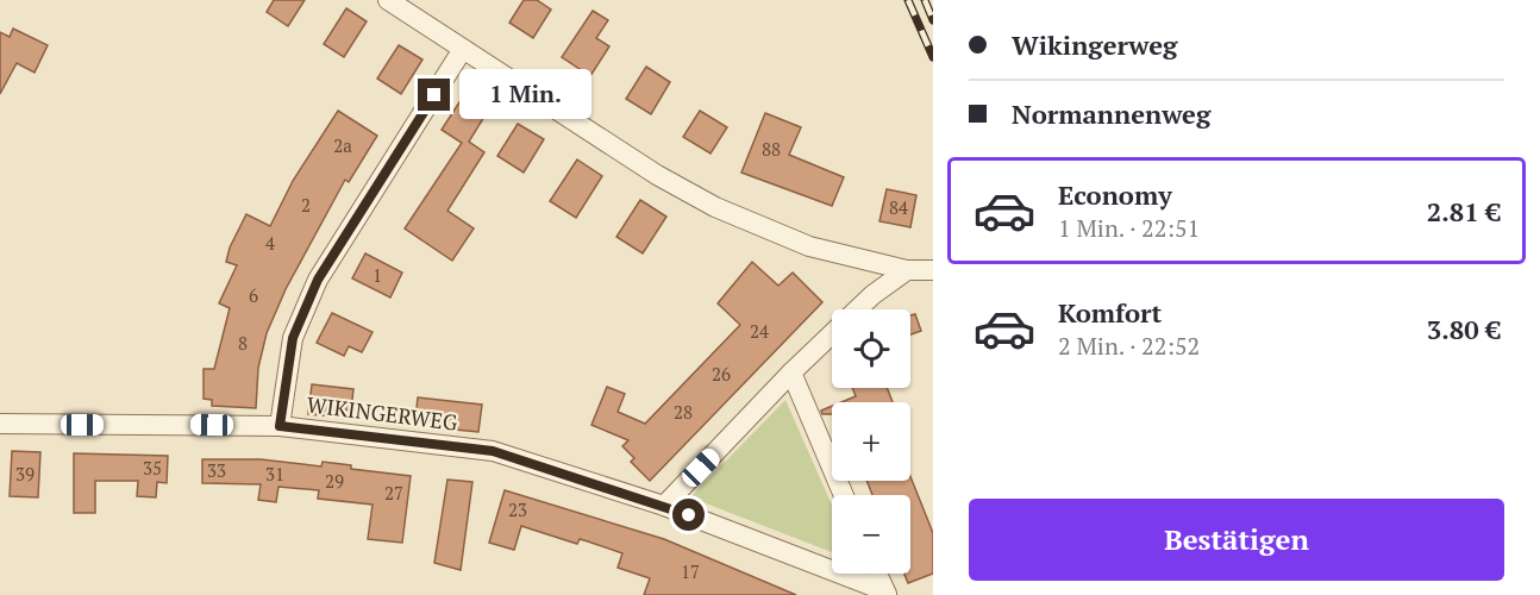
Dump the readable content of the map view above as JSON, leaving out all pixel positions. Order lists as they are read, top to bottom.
{
  "streets": {
    "street": ["WIKINGERWEG"]
  },
  "house_numbers": [
    "2a",
    "88",
    "2",
    "84",
    "4",
    "1",
    "6",
    "24",
    "8",
    "26",
    "28",
    "35",
    "33",
    "39",
    "31",
    "29",
    "27",
    "23",
    "17"
  ],
  "page": {
    "banner": ["Wikingerweg", "Normannenweg"],
    "bubble": "1 Min.",
    "list": [
      {
        "name": "Economy",
        "note": "1 Min. · 22:51",
        "value": "2.81 €"
      },
      {
        "name": "Komfort",
        "note": "2 Min. · 22:52",
        "value": "3.80 €"
      }
    ],
    "map_buttons": ["+", "−"],
    "buttons": "Bestätigen"
  }
}
